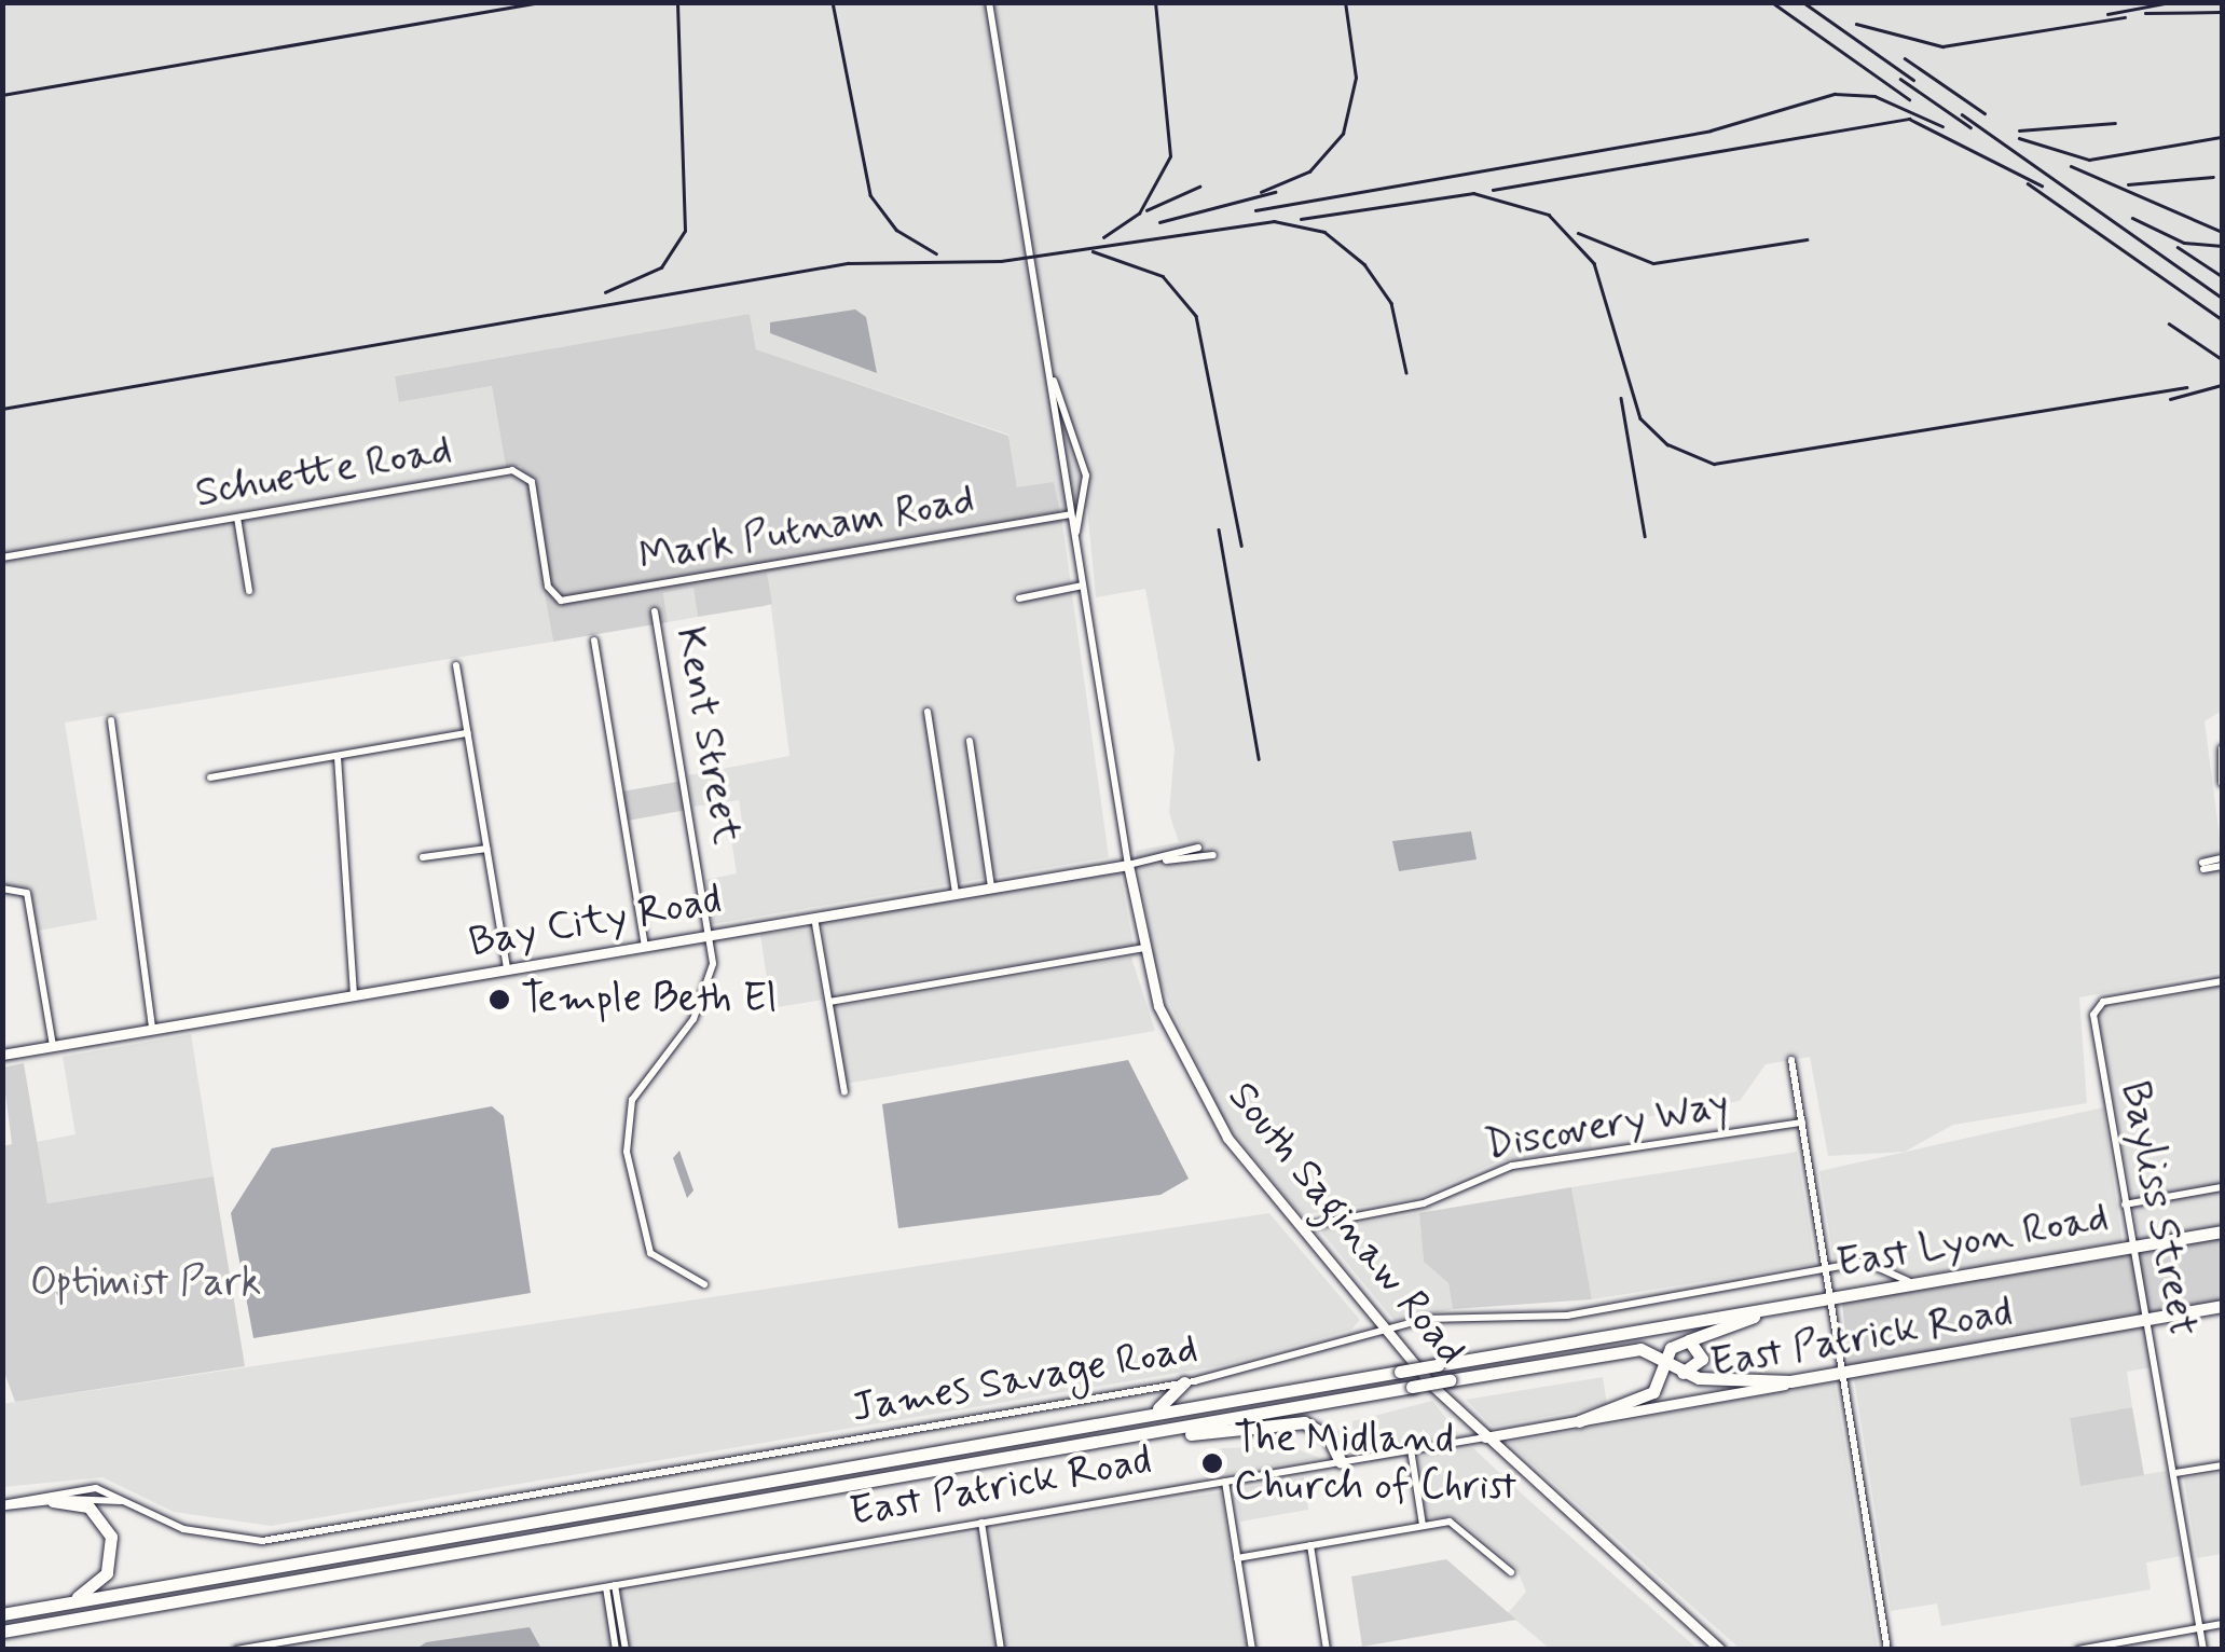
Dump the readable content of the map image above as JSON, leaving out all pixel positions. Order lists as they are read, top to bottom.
{
  "streets": {
    "highway": ["East Lyon Road", "East Patrick Road"],
    "main road": ["Bay City Road", "South Saginaw Road"],
    "street": [
      "Schuette Road",
      "Mark Putnam Road",
      "Kent Street",
      "Discovery Way",
      "Bayliss Street",
      "James Savage Road"
    ]
  },
  "crossings": [
    ["Schuette Road", "Mark Putnam Road"],
    ["Mark Putnam Road", "South Saginaw Road"],
    ["Kent Street", "Bay City Road"],
    ["Bay City Road", "South Saginaw Road"],
    ["Discovery Way", "South Saginaw Road"],
    ["Bayliss Street", "East Lyon Road"],
    ["Bayliss Street", "East Patrick Road"],
    ["South Saginaw Road", "East Patrick Road"],
    ["South Saginaw Road", "James Savage Road"],
    ["East Lyon Road", "James Savage Road"]
  ],
  "parks": ["Optimist Park"],
  "places": ["Temple Beth El", "The Midland Church of Christ"]
}
